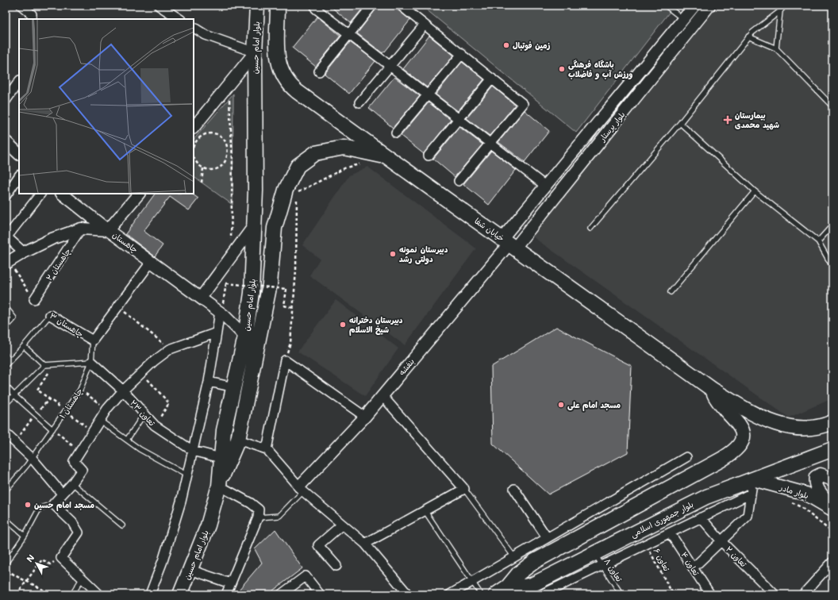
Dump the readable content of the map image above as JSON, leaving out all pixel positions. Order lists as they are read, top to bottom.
{
  "streets": {
    "main road": [
      "بلوار امام حسین",
      "خیابان شفا",
      "بلوار مادر",
      "بلوار جمهوری اسلامی"
    ],
    "street": [
      "بلوار پرستار",
      "چاهستان",
      "چاهستان ۲",
      "چاهستان ۳",
      "بنفشه",
      "تعاون ۲۳",
      "تعاون ۲",
      "تعاون ۴"
    ],
    "lane": ["چاهستان ۱", "تعاون ۸"],
    "path": ["تعاون ۶"]
  },
  "crossings": [
    ["بلوار امام حسین", "چاهستان"],
    ["بلوار امام حسین", "تعاون ۲۳"],
    ["بلوار پرستار", "خیابان شفا"],
    ["بلوار پرستار", "بنفشه"],
    ["خیابان شفا", "بنفشه"],
    ["چاهستان", "چاهستان ۲"],
    ["چاهستان ۳", "چاهستان ۱"],
    ["چاهستان ۱", "تعاون ۲۳"],
    ["بلوار مادر", "بلوار جمهوری اسلامی"],
    ["بلوار جمهوری اسلامی", "تعاون ۸"]
  ],
  "places": {
    "other": [
      "زمین فوتبال",
      "باشگاه فرهنگی ورزش آب و فاضلاب",
      "دبیرستان نمونه دولتی رشد",
      "دبیرستان دخترانه شیخ الاسلام",
      "مسجد امام علی",
      "مسجد امام حسین"
    ],
    "health": ["بیمارستان شهید محمدی"]
  },
  "north": "top left"
}
